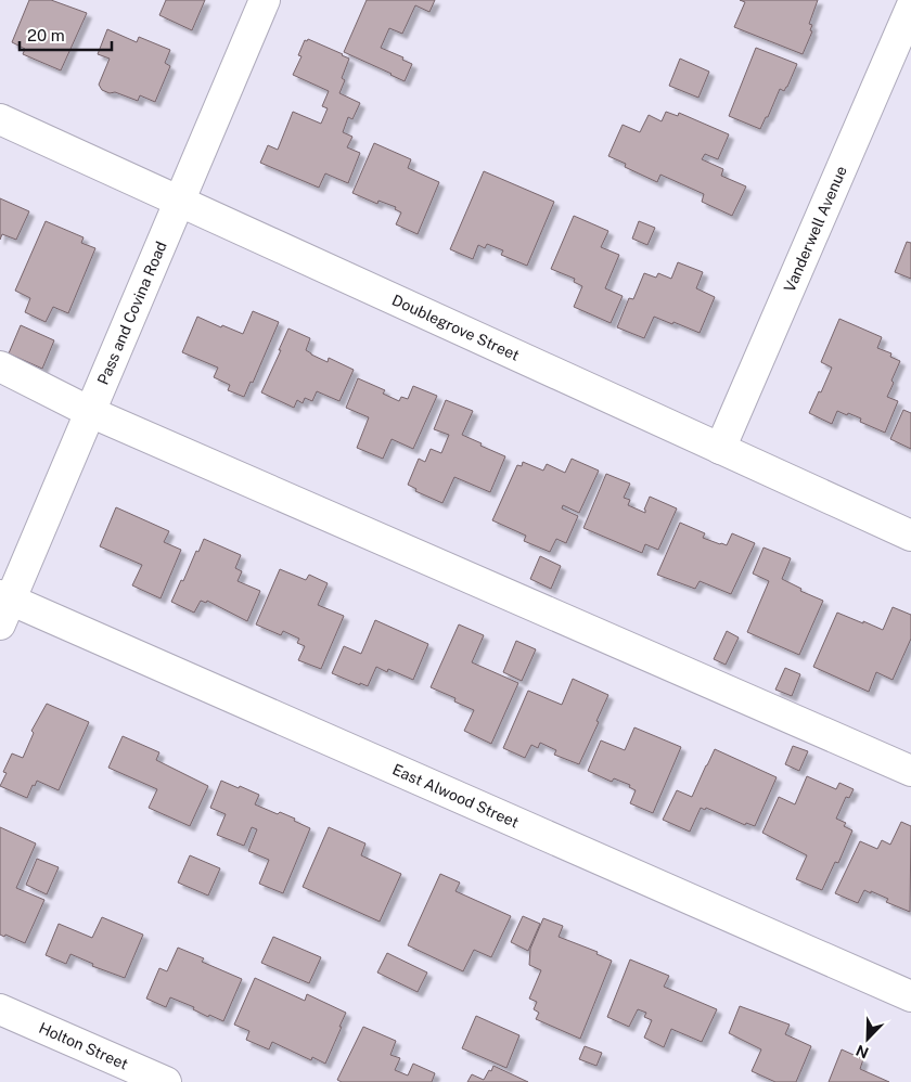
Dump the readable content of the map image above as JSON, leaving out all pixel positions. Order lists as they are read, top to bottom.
{
  "streets": {
    "street": [
      "Vanderwell Avenue",
      "Pass and Covina Road",
      "Doublegrove Street",
      "East Alwood Street",
      "Holton Street"
    ]
  },
  "crossings": [
    ["Vanderwell Avenue", "Doublegrove Street"],
    ["Pass and Covina Road", "Doublegrove Street"],
    ["Pass and Covina Road", "East Alwood Street"]
  ],
  "scale_bar": "20 m",
  "north": "bottom left"
}
